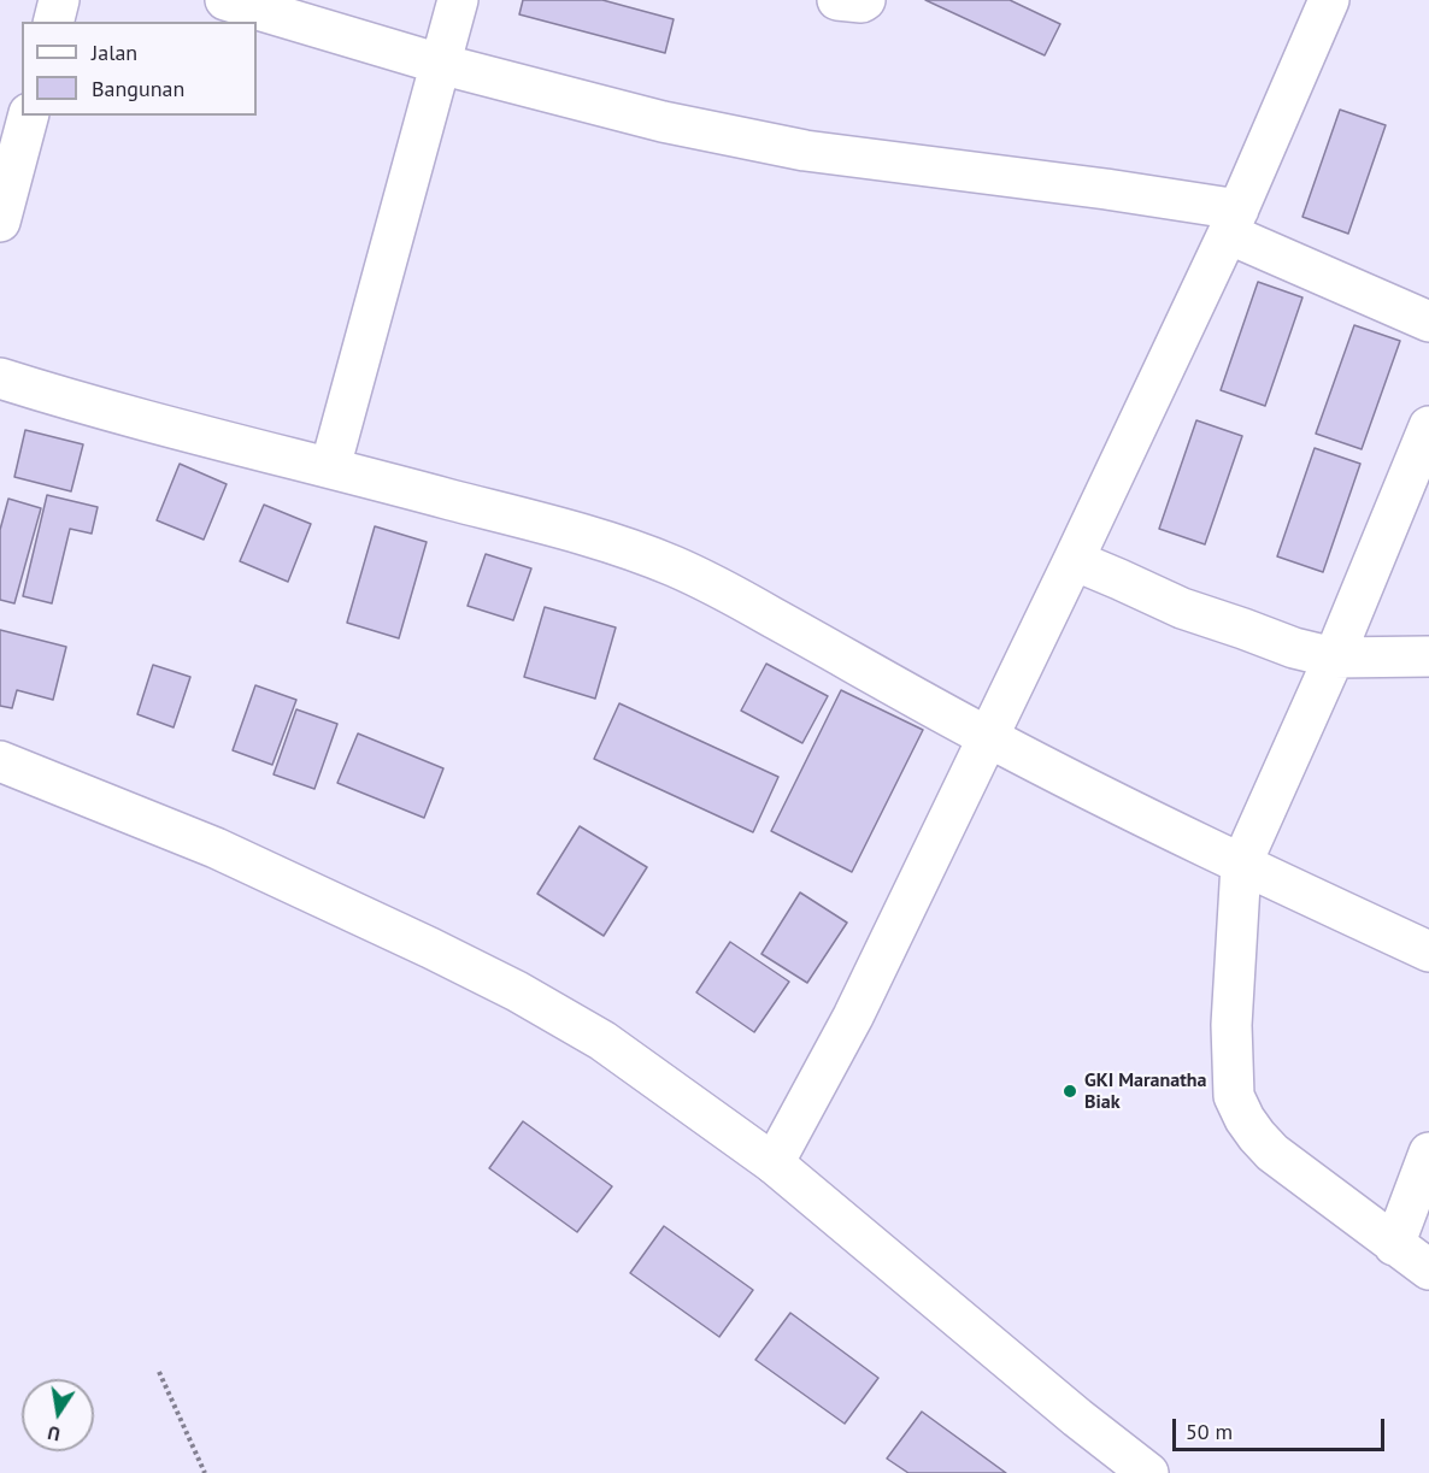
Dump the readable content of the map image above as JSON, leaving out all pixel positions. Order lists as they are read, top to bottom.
{
  "places": ["GKI Maranatha Biak"],
  "legend": ["Jalan", "Bangunan"],
  "scale_bar": "50 m",
  "north": "bottom"
}
